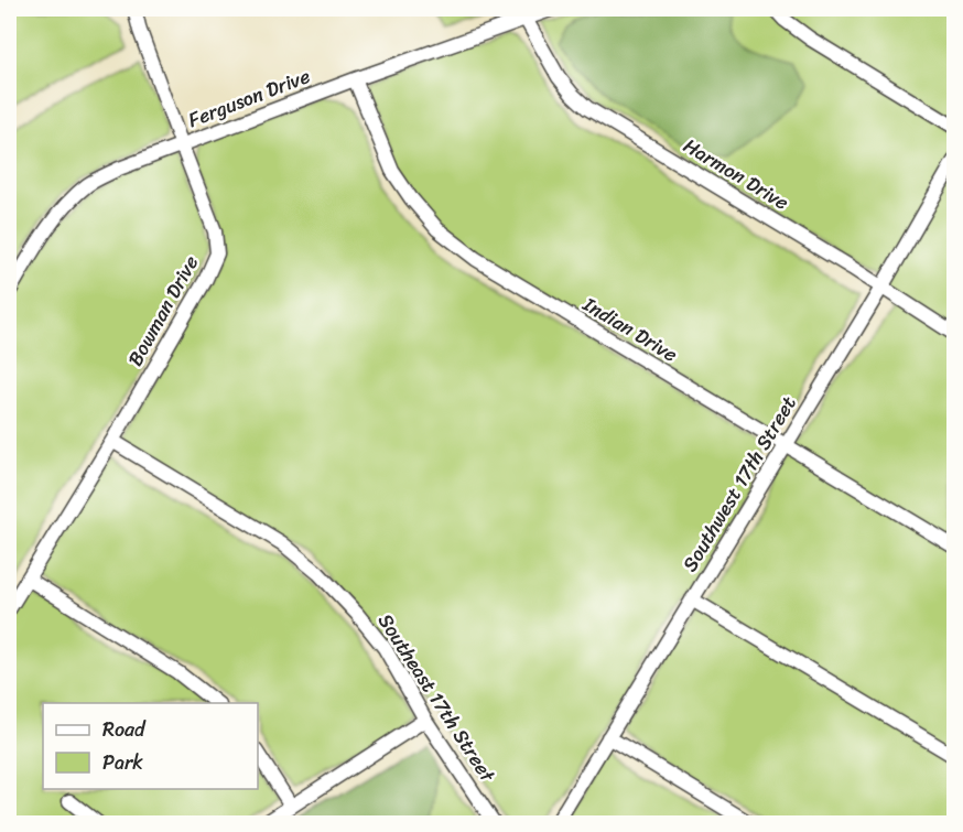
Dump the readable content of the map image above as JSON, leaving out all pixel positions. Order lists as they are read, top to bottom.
{
  "streets": {
    "street": [
      "Ferguson Drive",
      "Harmon Drive",
      "Bowman Drive",
      "Indian Drive",
      "Southwest 17th Street",
      "Southeast 17th Street"
    ]
  },
  "crossings": [
    ["Ferguson Drive", "Harmon Drive"],
    ["Ferguson Drive", "Bowman Drive"],
    ["Ferguson Drive", "Indian Drive"],
    ["Harmon Drive", "Southwest 17th Street"],
    ["Bowman Drive", "Southeast 17th Street"],
    ["Indian Drive", "Southwest 17th Street"]
  ],
  "legend": ["Road", "Park"]
}
